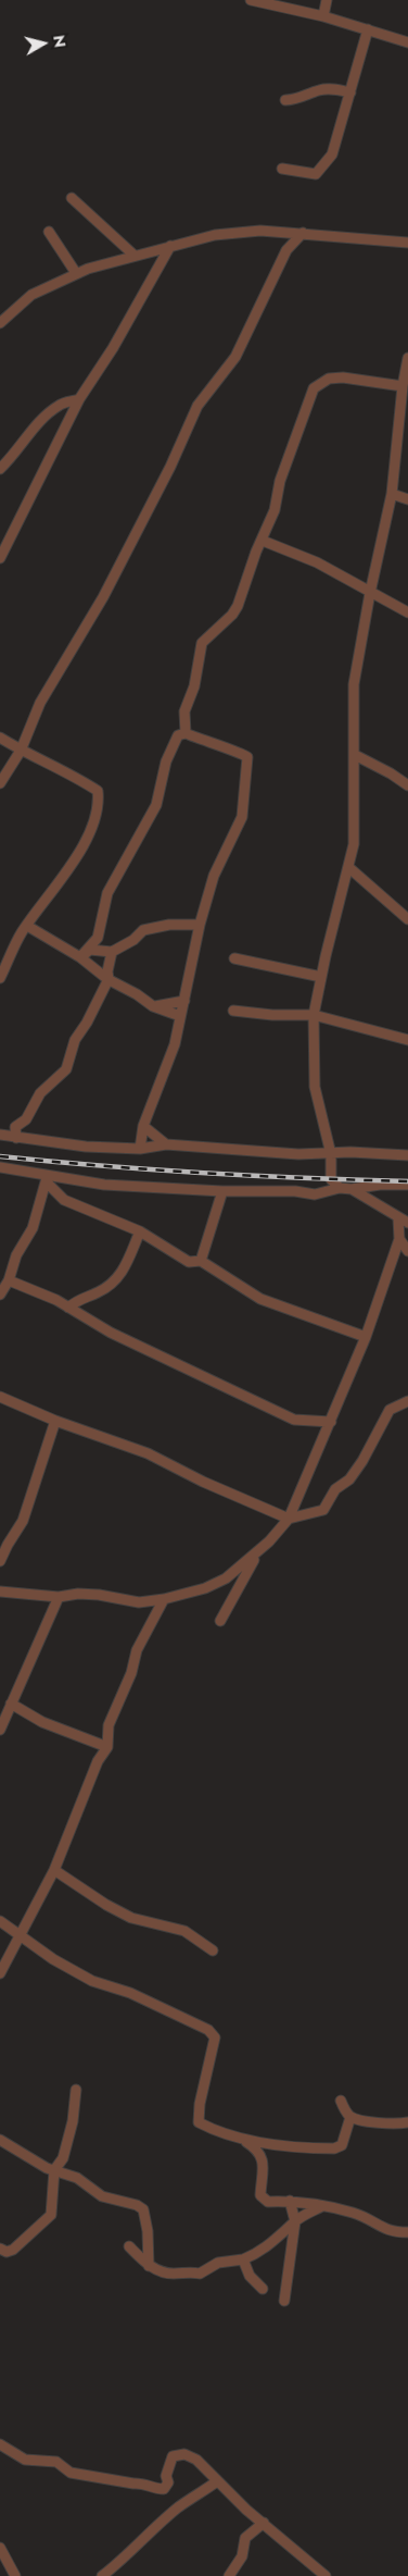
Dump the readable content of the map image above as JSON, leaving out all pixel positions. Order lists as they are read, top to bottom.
{
  "north": "right"
}
